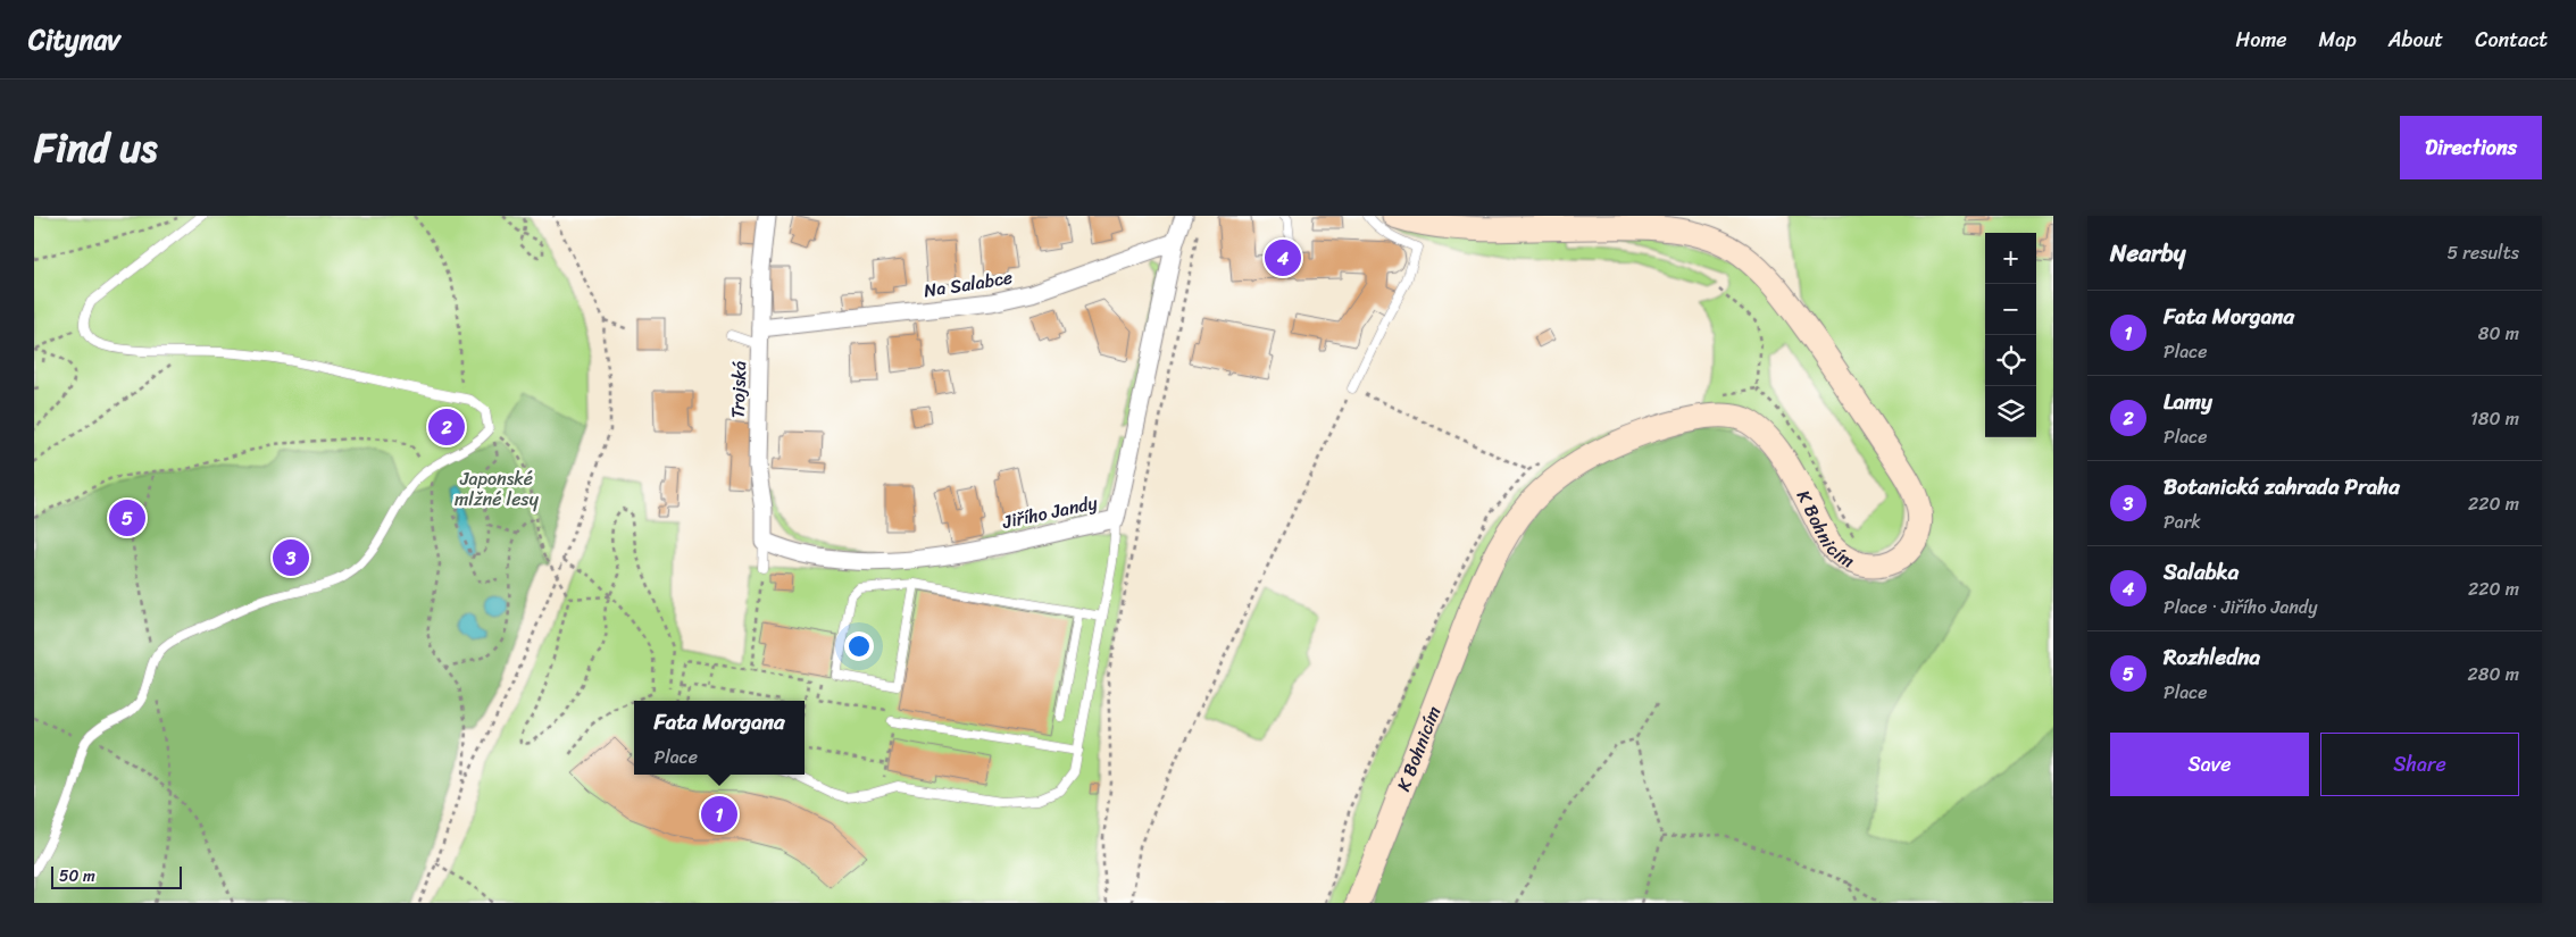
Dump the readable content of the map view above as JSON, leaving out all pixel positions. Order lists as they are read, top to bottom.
{
  "streets": {
    "street": [
      "Na Salabce",
      "Trojská",
      "Jiřího Jandy",
      "K Bohnicím"
    ]
  },
  "crossings": [
    ["Na Salabce", "Trojská"],
    ["Na Salabce", "Jiřího Jandy"],
    ["Trojská", "Jiřího Jandy"]
  ],
  "parks": ["Japonské mlžné lesy"],
  "scale_bar": "50 m",
  "page": {
    "header": "Citynav",
    "nav": [
      "Home",
      "Map",
      "About",
      "Contact"
    ],
    "title": "Find us",
    "buttons": [
      "Directions",
      ["Save", "Share"]
    ],
    "heading": ["Nearby", "5 results"],
    "map_buttons": ["+", "−"],
    "pins": [
      "4",
      "2",
      "5",
      "3",
      "1"
    ],
    "list": [
      {
        "mark": "1",
        "name": "Fata Morgana",
        "note": "Place",
        "value": "80 m"
      },
      {
        "mark": "2",
        "name": "Lamy",
        "note": "Place",
        "value": "180 m"
      },
      {
        "mark": "3",
        "name": "Botanická zahrada Praha",
        "note": "Park",
        "value": "220 m"
      },
      {
        "mark": "4",
        "name": "Salabka",
        "note": "Place · Jiřího Jandy",
        "value": "220 m"
      },
      {
        "mark": "5",
        "name": "Rozhledna",
        "note": "Place",
        "value": "280 m"
      }
    ],
    "popup": ["Fata Morgana", "Place"],
    "scale": "50 m"
  }
}
